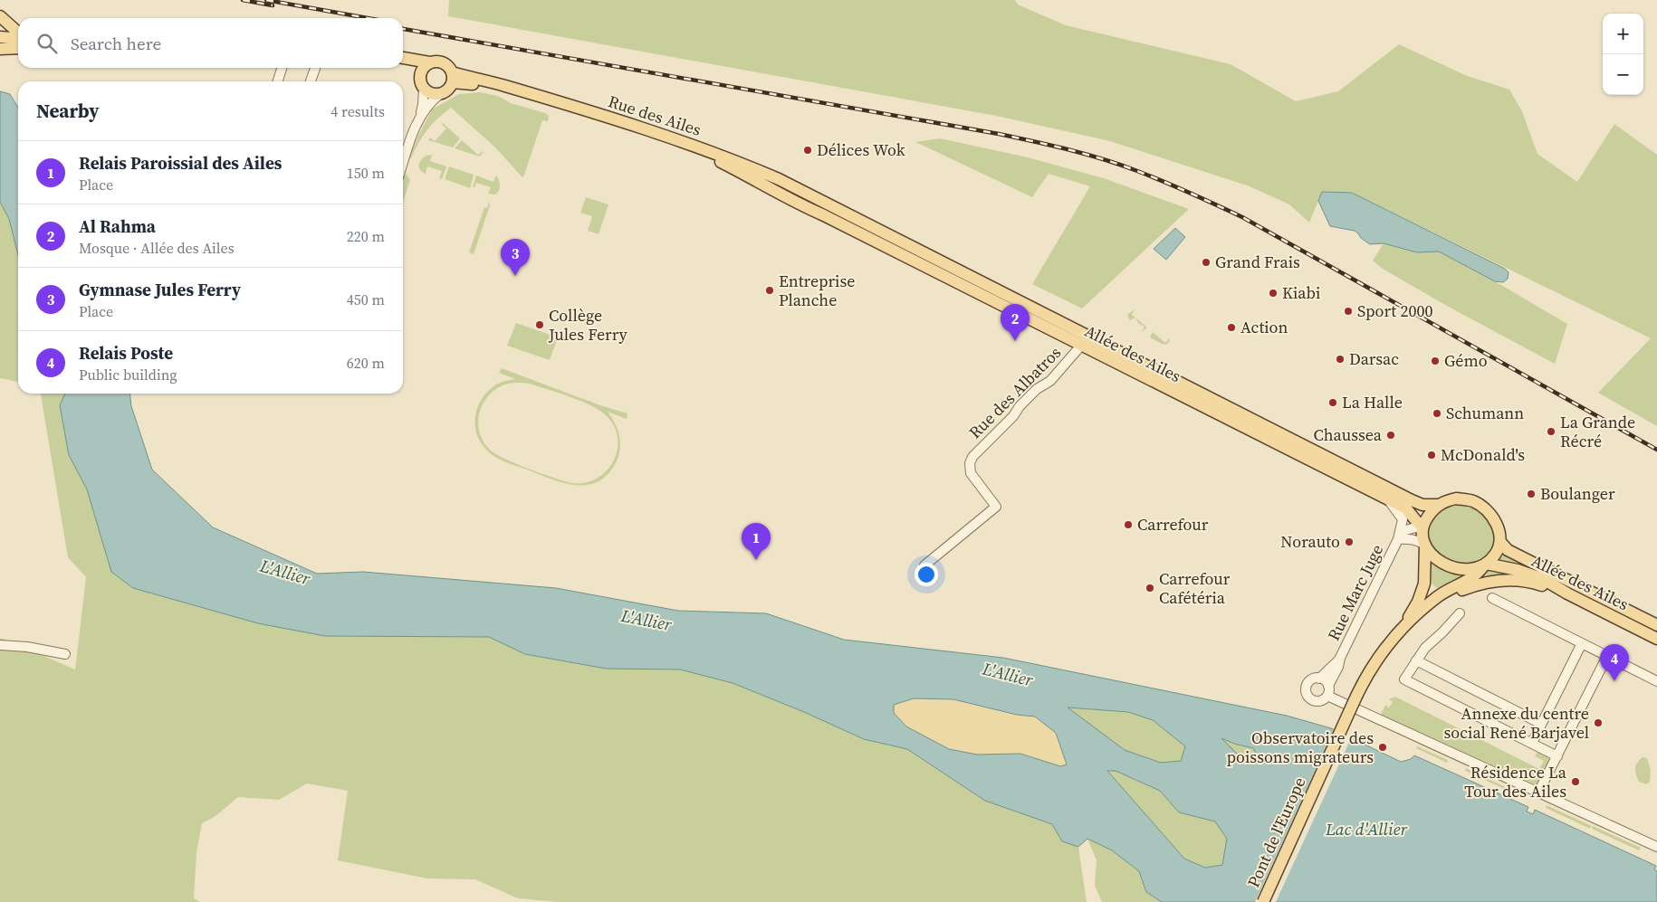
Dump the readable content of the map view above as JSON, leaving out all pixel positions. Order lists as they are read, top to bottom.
{
  "streets": {
    "main road": ["Rue des Ailes", "Allée des Ailes", "Pont de l'Europe"],
    "street": ["Rue des Albatros", "Rue Marc Juge"]
  },
  "crossings": [
    ["Rue des Ailes", "Allée des Ailes"],
    ["Allée des Ailes", "Rue des Albatros"],
    ["Allée des Ailes", "Rue Marc Juge"]
  ],
  "water": ["L'Allier", "Lac d'Allier"],
  "places": [
    "Délices Wok",
    "Grand Frais",
    "Entreprise Planche",
    "Kiabi",
    "Sport 2000",
    "Collège Jules Ferry",
    "Action",
    "Darsac",
    "Gémo",
    "La Halle",
    "Schumann",
    "La Grande Récré",
    "Chaussea",
    "McDonald's",
    "Boulanger",
    "Carrefour",
    "Norauto",
    "Carrefour Cafétéria",
    "Annexe du centre social René Barjavel",
    "Observatoire des poissons migrateurs",
    "Résidence La Tour des Ailes"
  ],
  "page": {
    "map_buttons": ["+", "−"],
    "search": "Search here",
    "heading": ["Nearby", "4 results"],
    "list": [
      {
        "mark": "1",
        "name": "Relais Paroissial des Ailes",
        "note": "Place",
        "value": "150 m"
      },
      {
        "mark": "2",
        "name": "Al Rahma",
        "note": "Mosque · Allée des Ailes",
        "value": "220 m"
      },
      {
        "mark": "3",
        "name": "Gymnase Jules Ferry",
        "note": "Place",
        "value": "450 m"
      },
      {
        "mark": "4",
        "name": "Relais Poste",
        "note": "Public building",
        "value": "620 m"
      }
    ],
    "pins": [
      "3",
      "2",
      "1",
      "4"
    ]
  }
}
